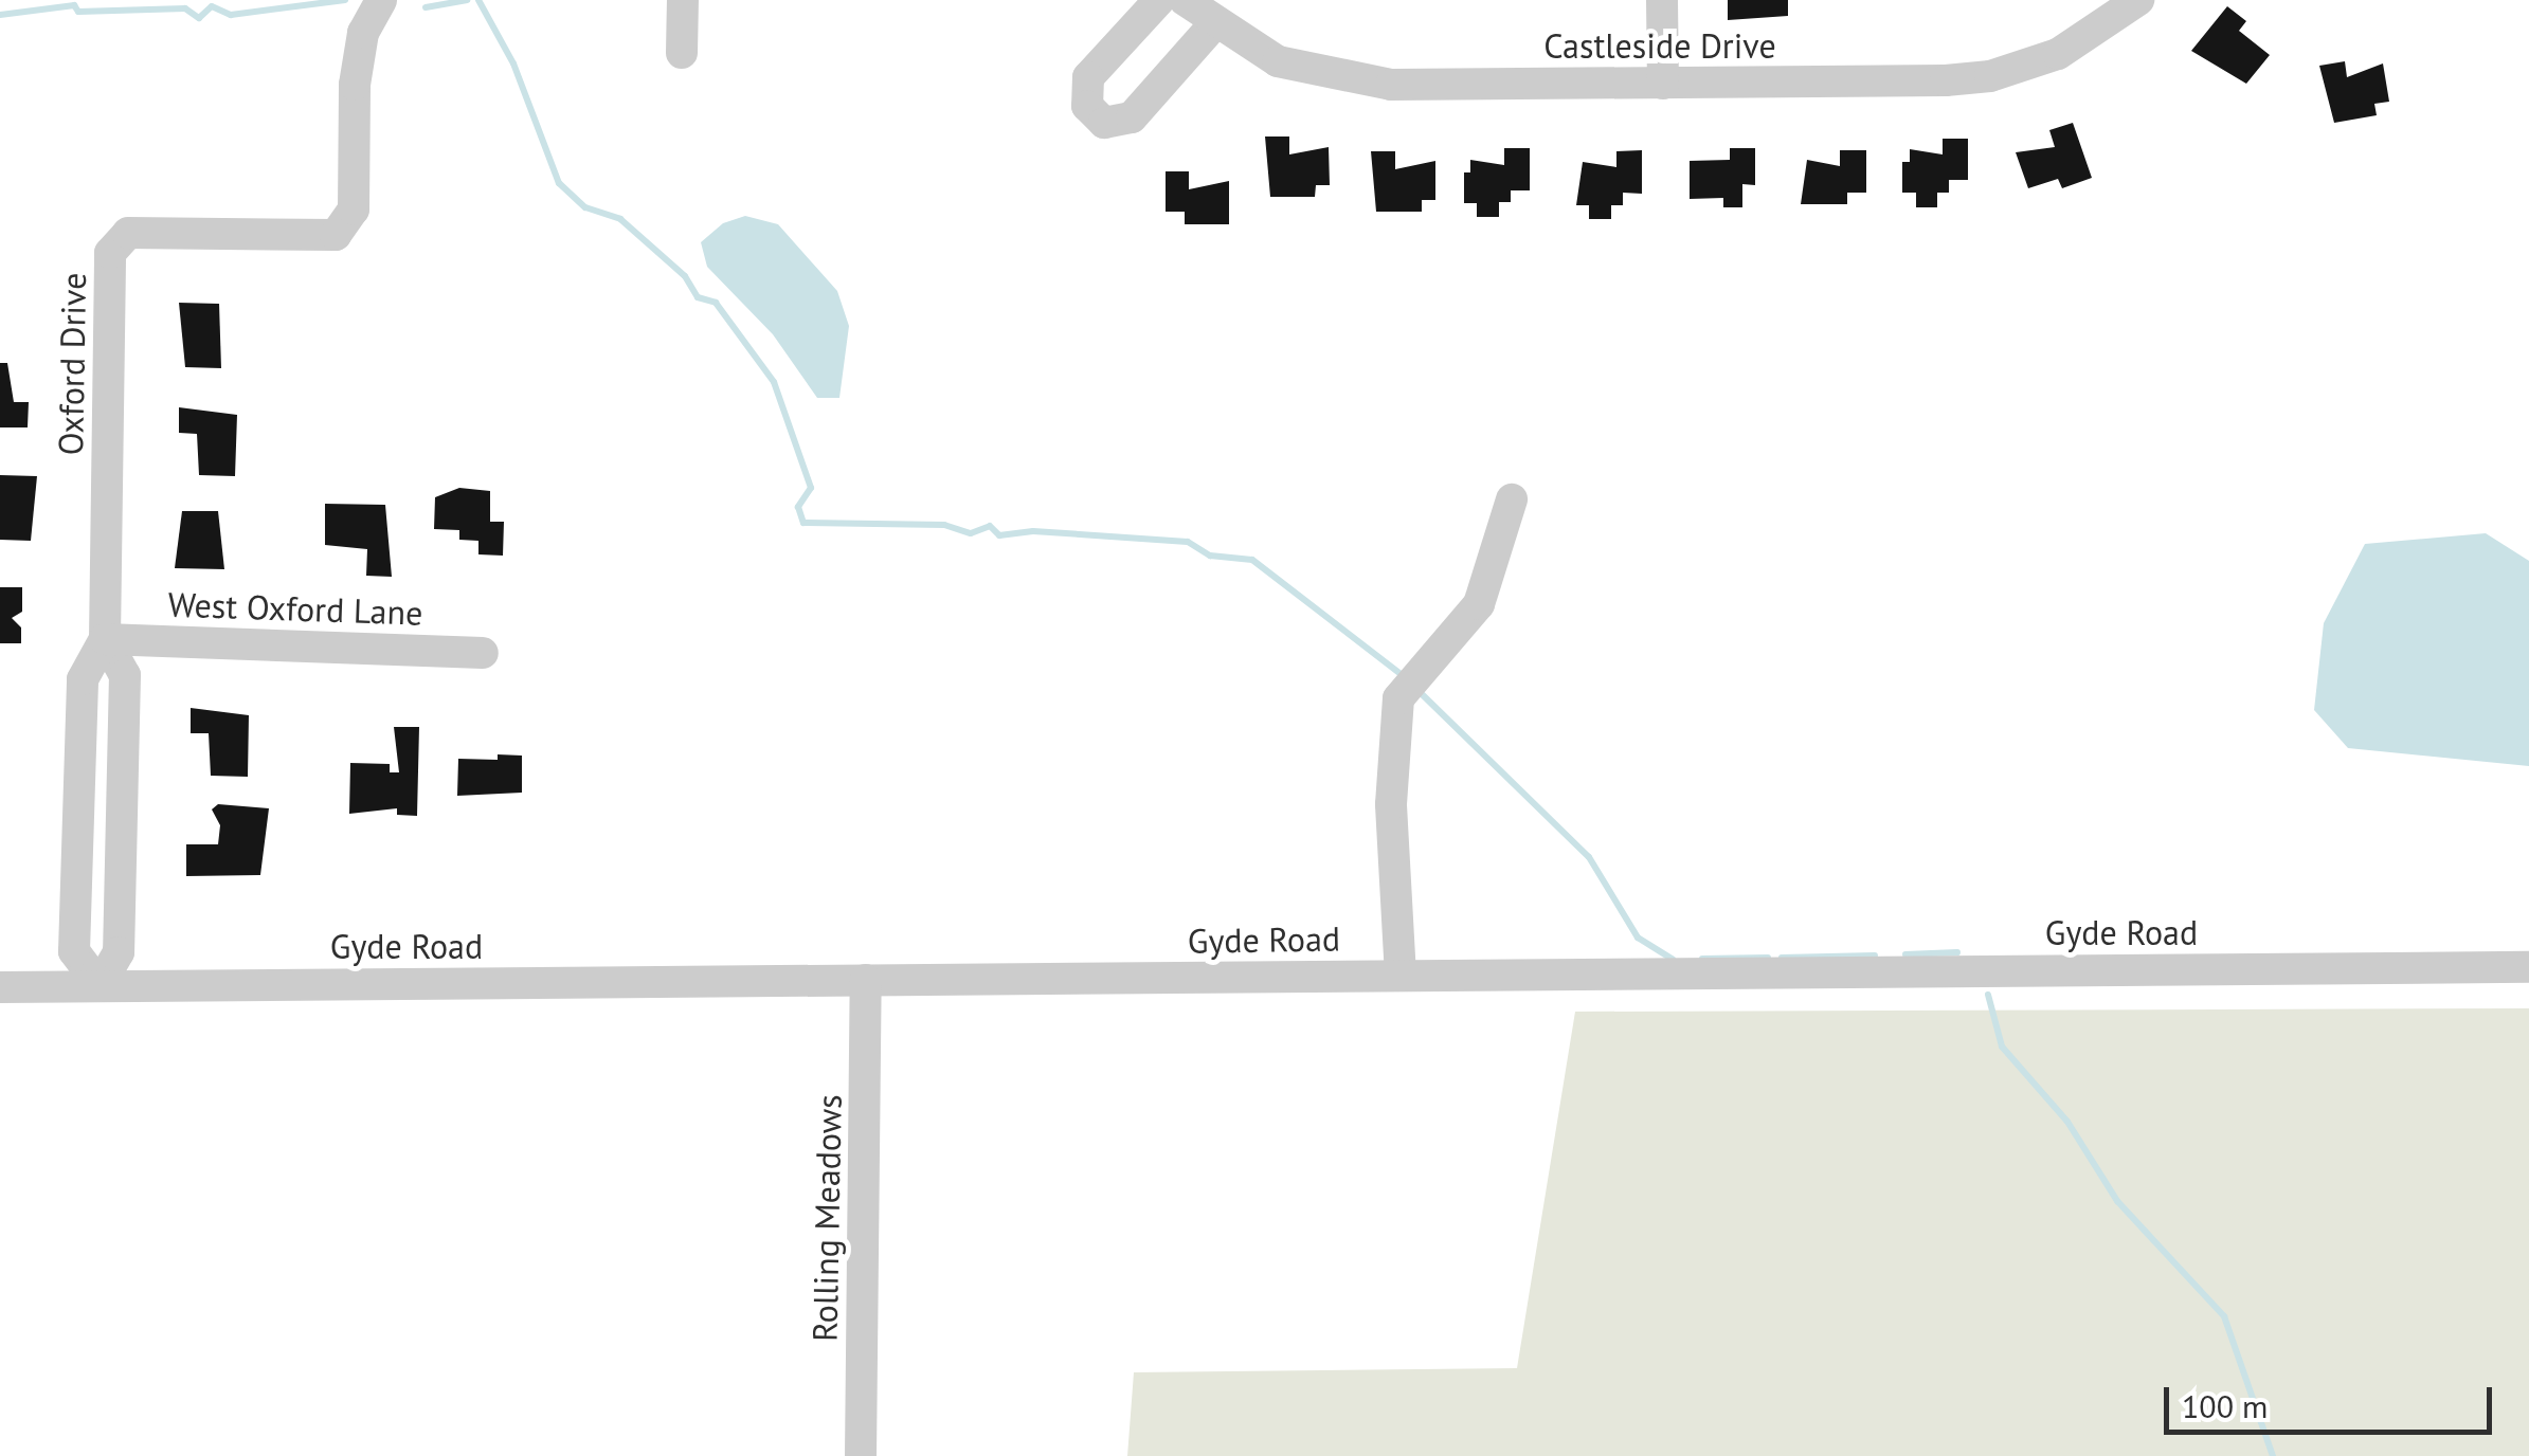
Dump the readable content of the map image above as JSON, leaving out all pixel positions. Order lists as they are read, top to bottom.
{
  "streets": {
    "street": [
      "Castleside Drive",
      "Oxford Drive",
      "West Oxford Lane",
      "Gyde Road",
      "Rolling Meadows"
    ]
  },
  "crossings": [
    ["Oxford Drive", "West Oxford Lane"],
    ["Oxford Drive", "Gyde Road"],
    ["Gyde Road", "Rolling Meadows"]
  ],
  "scale_bar": "100 m"
}
